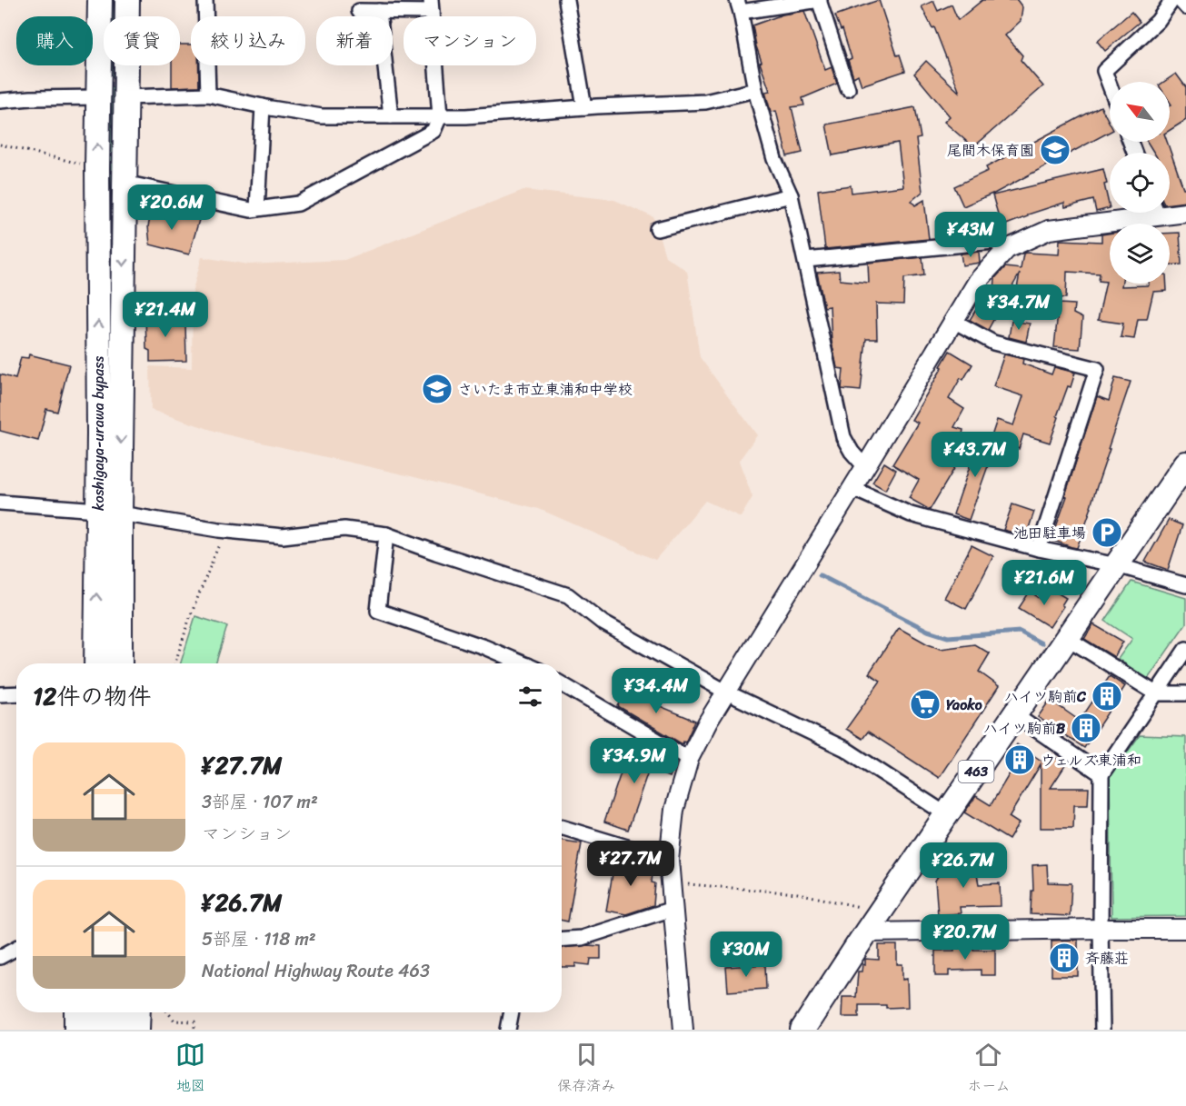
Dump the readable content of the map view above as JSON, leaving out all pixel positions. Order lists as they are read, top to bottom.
{
  "streets": {
    "highway": ["koshigaya-urawa bypass", "463"]
  },
  "places": {
    "school or university": ["尾間木保育園", "さいたま市立東浦和中学校"],
    "parking": ["池田駐車場"],
    "building": [
      "ハイツ駒前C",
      "ハイツ駒前B",
      "ウェルズ東浦和",
      "斉藤荘"
    ],
    "supermarket": ["Yaoko"]
  },
  "north": "top left",
  "page": {
    "chip": [
      "購入",
      "賃貸",
      "絞り込み",
      "新着",
      "マンション"
    ],
    "price": [
      "¥20.6M",
      "¥43M",
      "¥34.7M",
      "¥21.4M",
      "¥43.7M",
      "¥21.6M",
      "¥34.4M",
      "¥34.9M",
      "¥27.7M",
      "¥26.7M",
      "¥20.7M",
      "¥30M"
    ],
    "heading": "12件の物件",
    "list": [
      {
        "name": "¥27.7M",
        "note": "3部屋 · 107 m² · マンション"
      },
      {
        "name": "¥26.7M",
        "note": "5部屋 · 118 m² · National Highway Route 463"
      }
    ],
    "tabs": ["地図", "保存済み", "ホーム"]
  }
}
